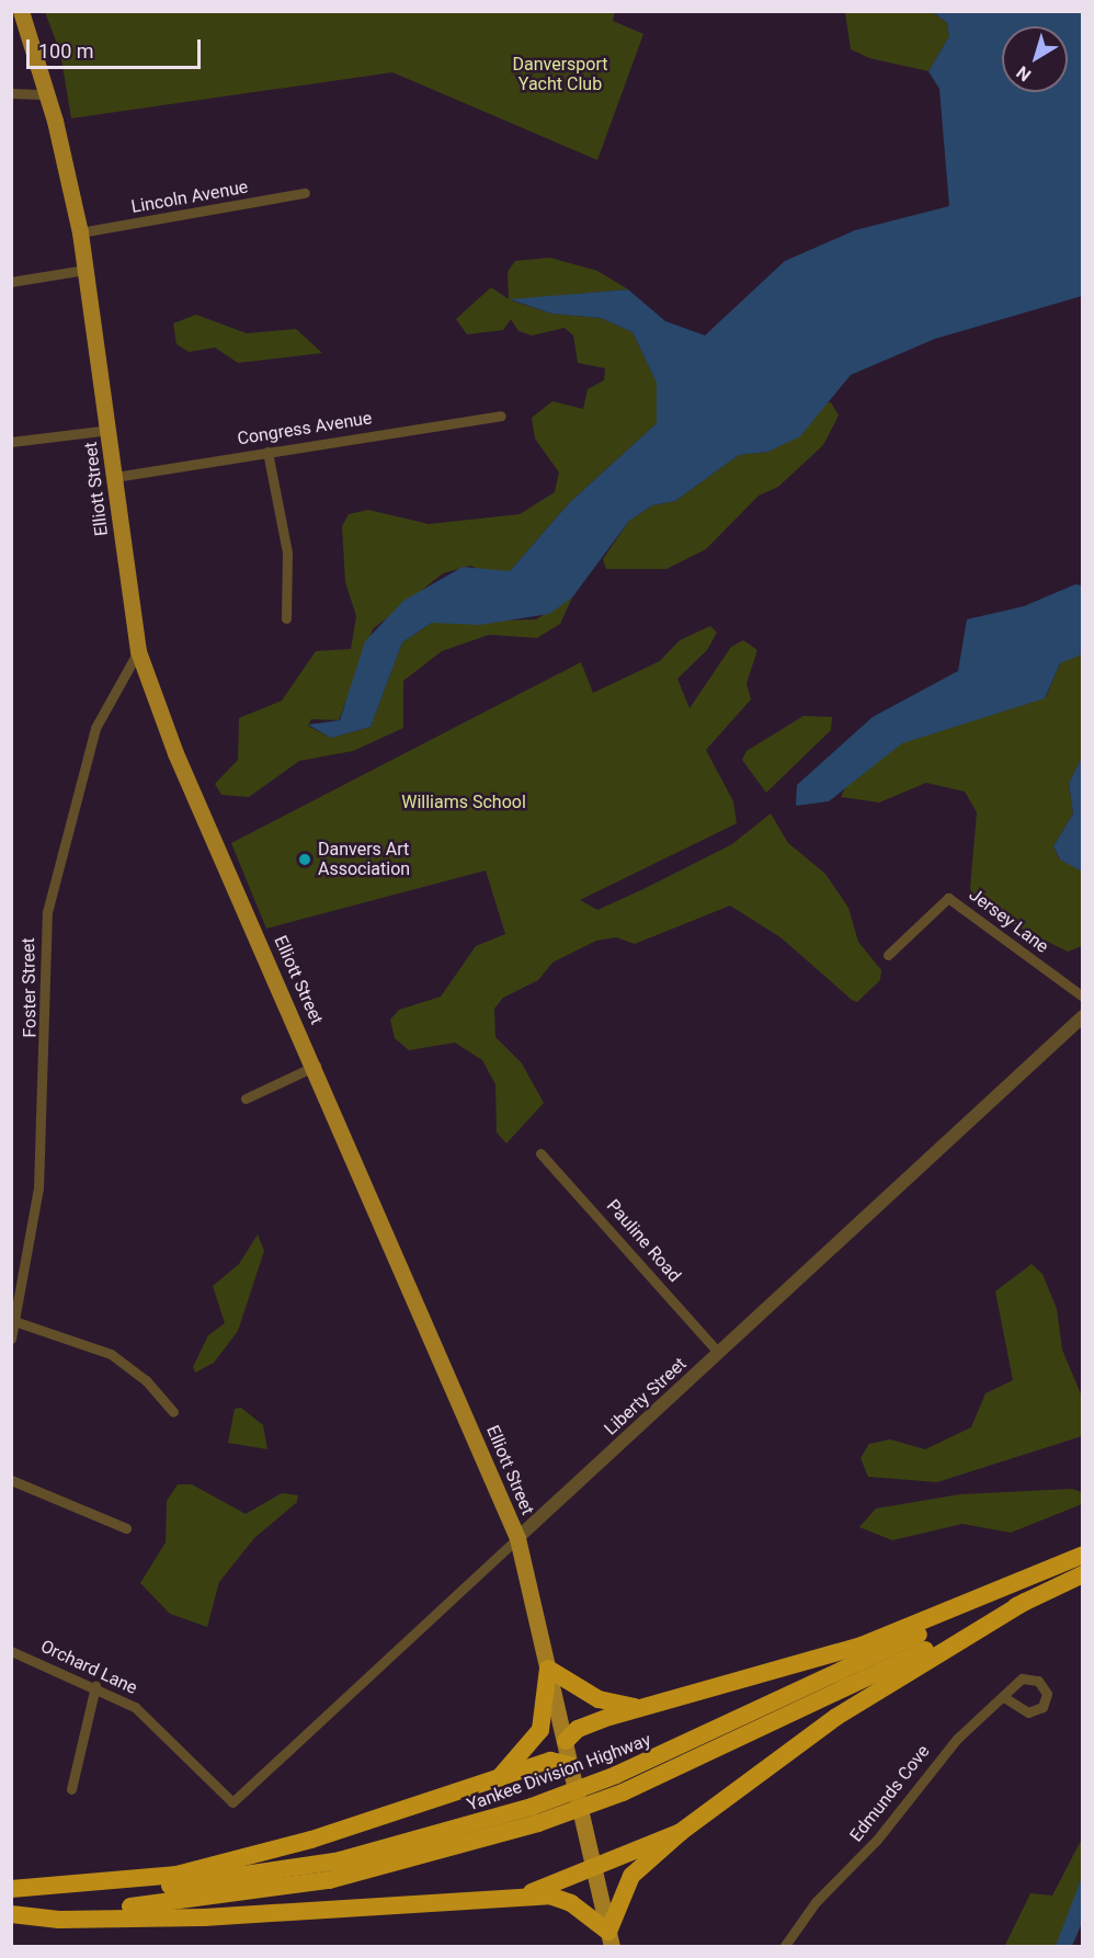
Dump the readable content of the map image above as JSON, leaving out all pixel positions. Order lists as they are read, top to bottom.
{
  "streets": {
    "highway": ["Yankee Division Highway"],
    "main road": ["Elliott Street"],
    "street": [
      "Lincoln Avenue",
      "Congress Avenue",
      "Jersey Lane",
      "Foster Street",
      "Pauline Road",
      "Liberty Street",
      "Orchard Lane",
      "Edmunds Cove"
    ]
  },
  "crossings": [
    ["Lincoln Avenue", "Elliott Street"],
    ["Congress Avenue", "Elliott Street"],
    ["Elliott Street", "Foster Street"],
    ["Elliott Street", "Liberty Street"],
    ["Pauline Road", "Liberty Street"],
    ["Liberty Street", "Orchard Lane"]
  ],
  "parks": ["Danversport Yacht Club", "Williams School"],
  "places": ["Danvers Art Association"],
  "scale_bar": "100 m",
  "north": "bottom left"
}
